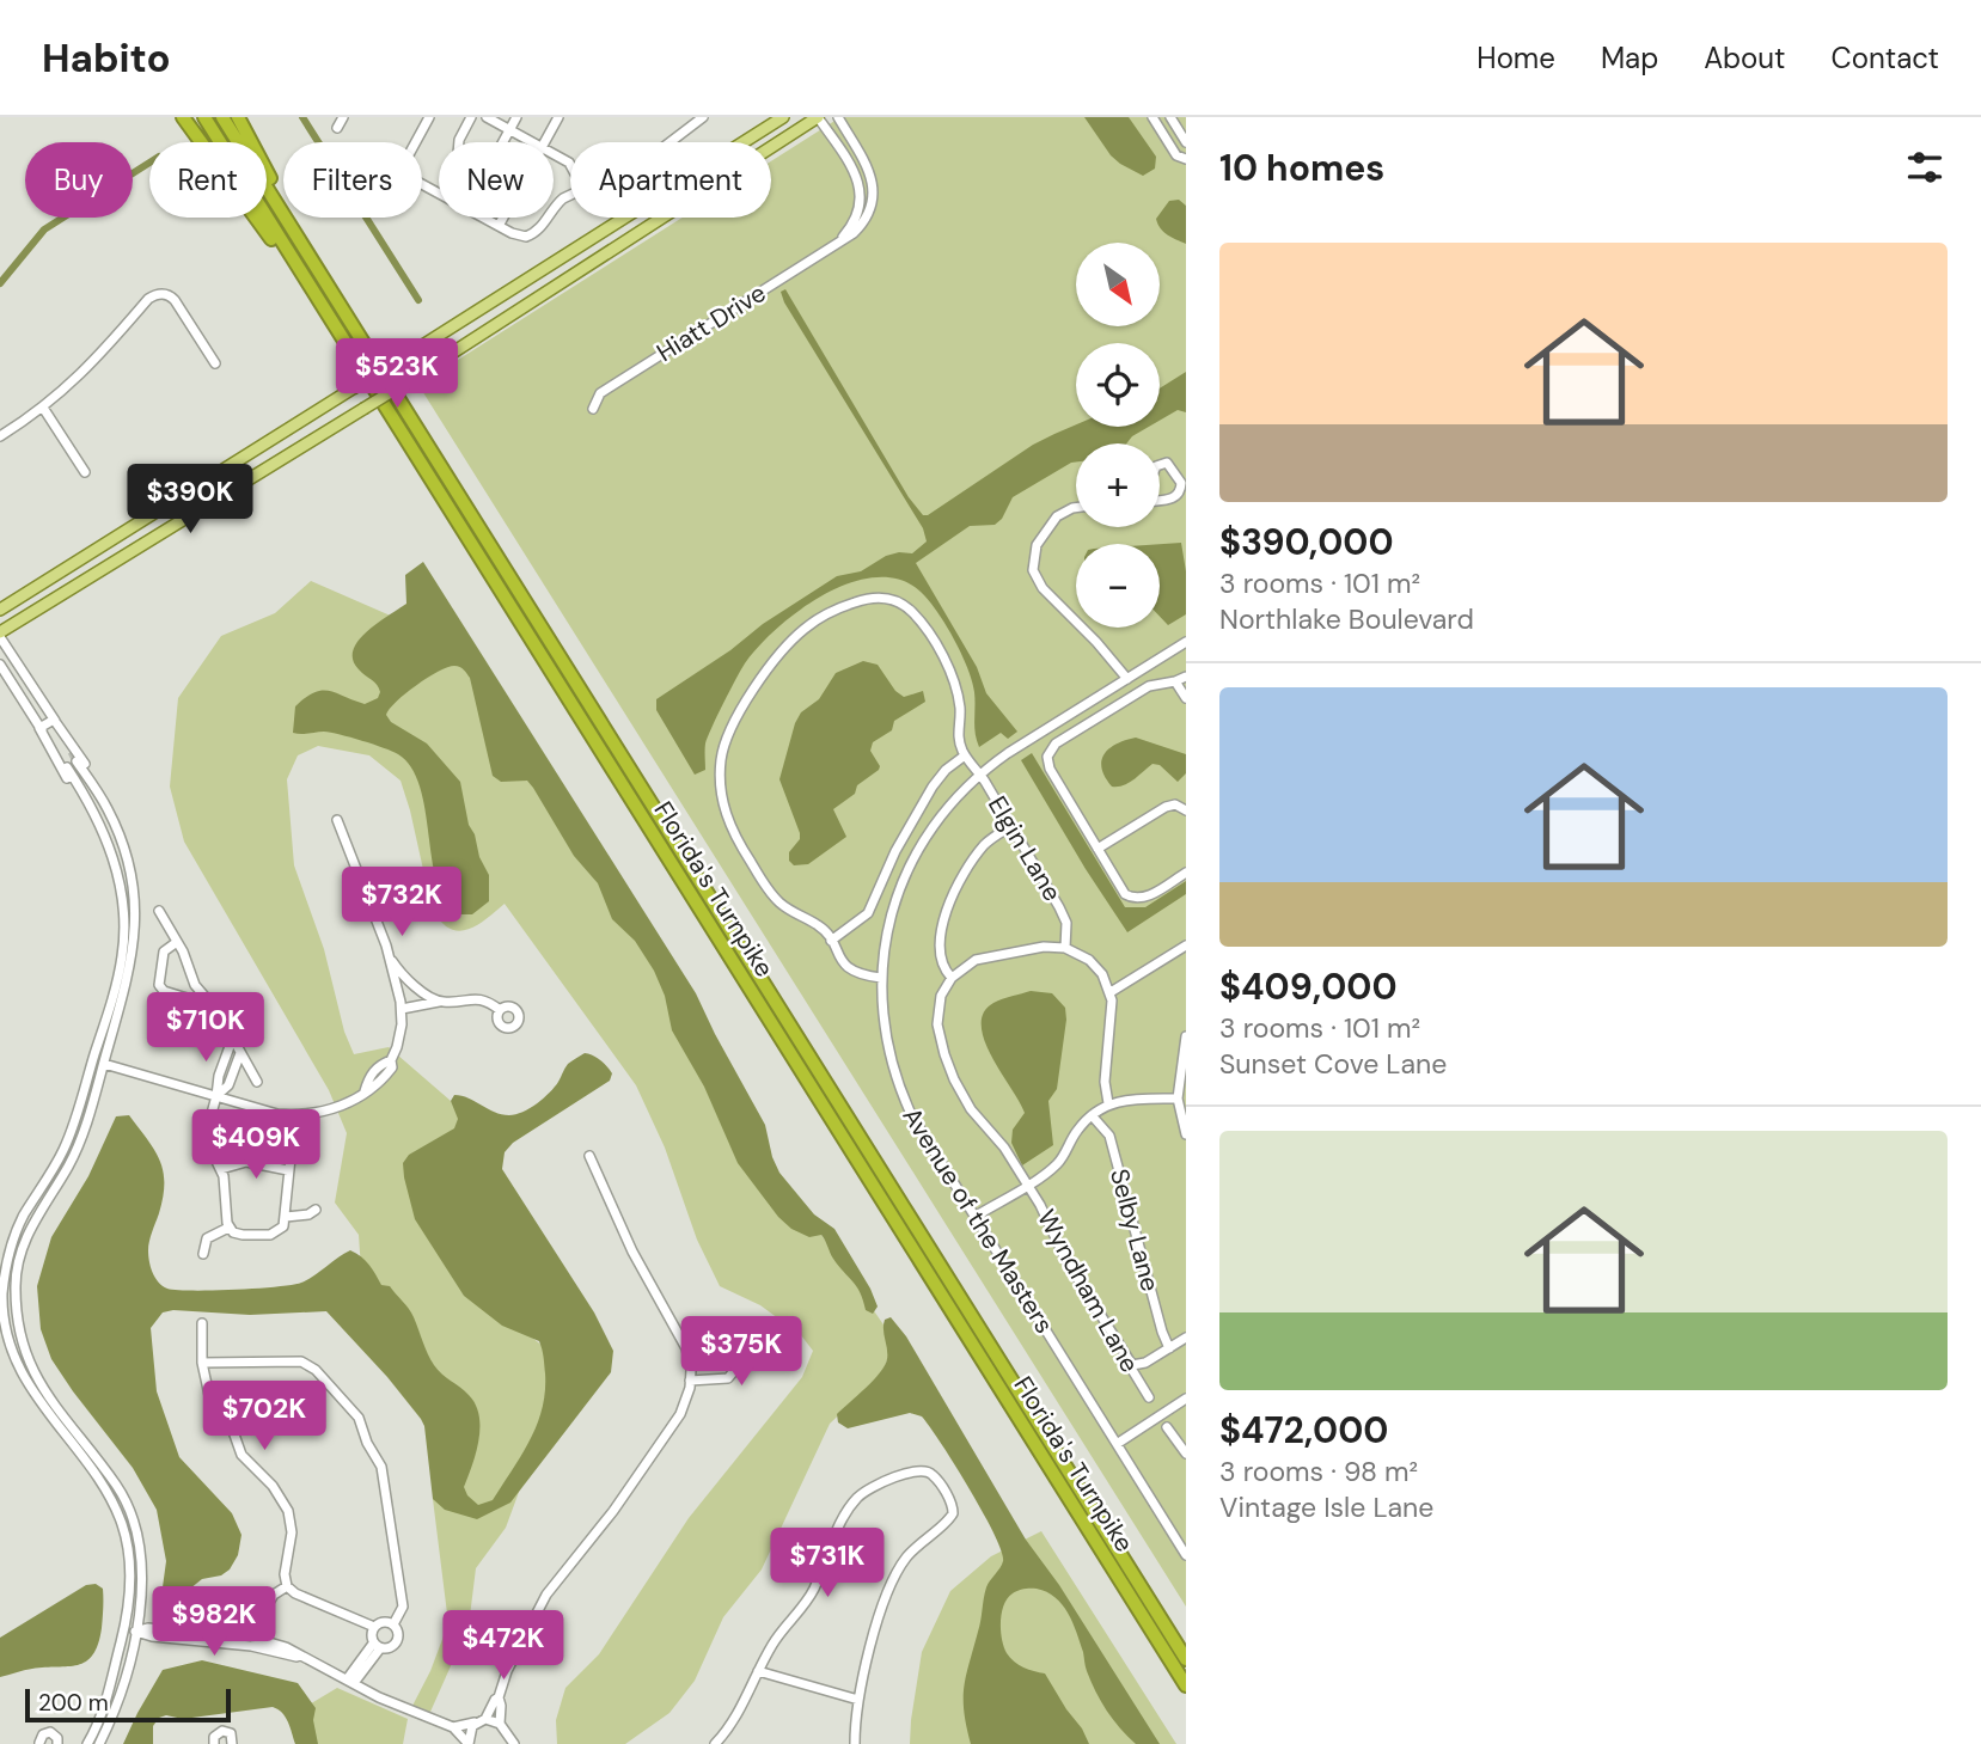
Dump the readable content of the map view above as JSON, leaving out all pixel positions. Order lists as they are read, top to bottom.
{
  "streets": {
    "highway": ["Florida's Turnpike"],
    "street": [
      "Hiatt Drive",
      "Elgin Lane",
      "Avenue of the Masters",
      "Selby Lane",
      "Wyndham Lane"
    ]
  },
  "crossings": [
    ["Elgin Lane", "Avenue of the Masters"],
    ["Elgin Lane", "Selby Lane"],
    ["Elgin Lane", "Wyndham Lane"],
    ["Selby Lane", "Wyndham Lane"]
  ],
  "scale_bar": "200 m",
  "north": "bottom right",
  "page": {
    "header": "Habito",
    "nav": [
      "Home",
      "Map",
      "About",
      "Contact"
    ],
    "heading": "10 homes",
    "chip": [
      "Buy",
      "Rent",
      "Filters",
      "New",
      "Apartment"
    ],
    "list": [
      {
        "name": "$390,000",
        "note": "3 rooms · 101 m² · Northlake Boulevard"
      },
      {
        "name": "$409,000",
        "note": "3 rooms · 101 m² · Sunset Cove Lane"
      },
      {
        "name": "$472,000",
        "note": "3 rooms · 98 m² · Vintage Isle Lane"
      }
    ],
    "map_buttons": ["+", "−"],
    "price": [
      "$523K",
      "$390K",
      "$732K",
      "$710K",
      "$409K",
      "$375K",
      "$702K",
      "$731K",
      "$982K",
      "$472K"
    ],
    "scale": "200 m"
  }
}
